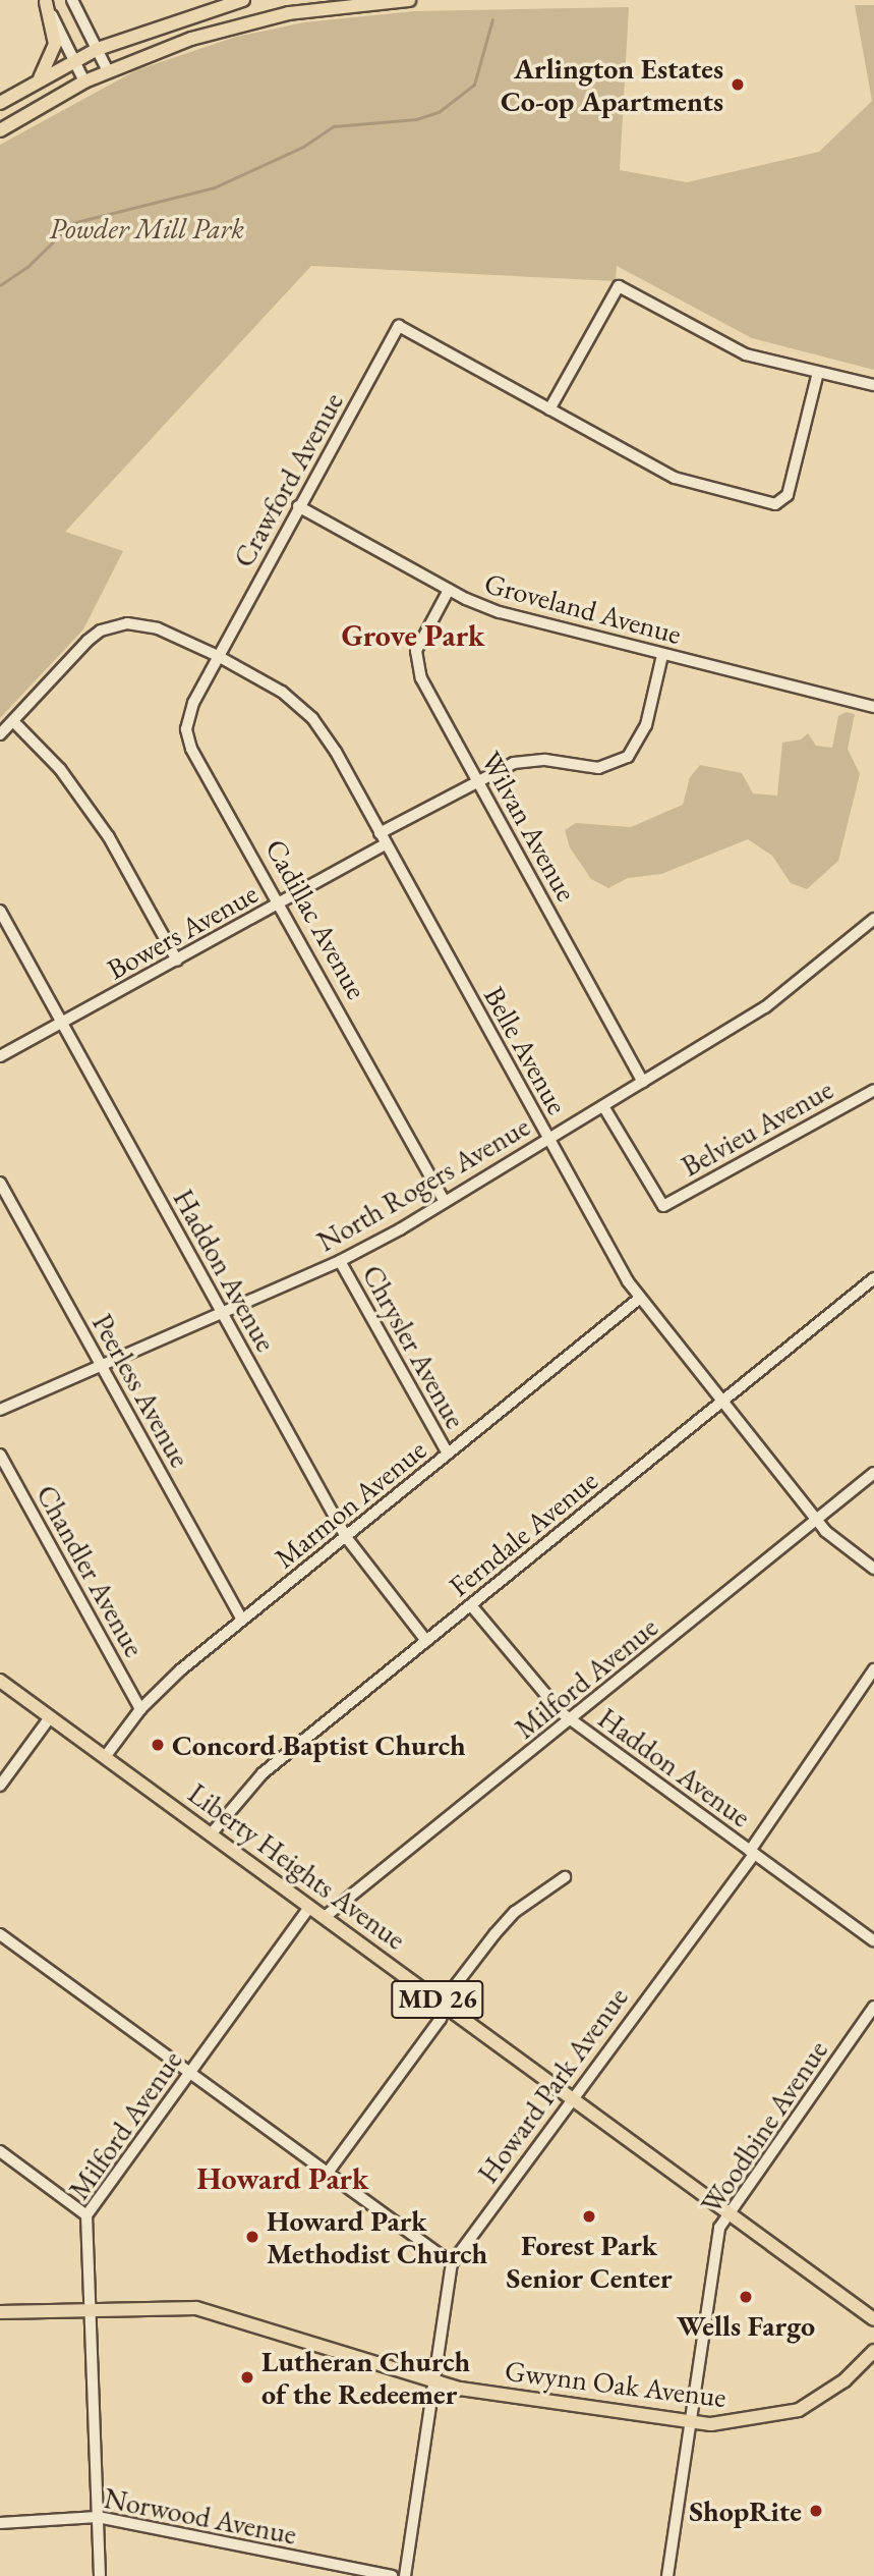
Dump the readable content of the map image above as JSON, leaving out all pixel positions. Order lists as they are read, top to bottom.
{
  "streets": {
    "main road": ["Liberty Heights Avenue", "MD 26", "Gwynn Oak Avenue"],
    "street": [
      "Crawford Avenue",
      "Groveland Avenue",
      "Wilvan Avenue",
      "Cadillac Avenue",
      "Bowers Avenue",
      "Belle Avenue",
      "Belvieu Avenue",
      "North Rogers Avenue",
      "Haddon Avenue",
      "Chrysler Avenue",
      "Peerless Avenue",
      "Marmon Avenue",
      "Ferndale Avenue",
      "Chandler Avenue",
      "Milford Avenue",
      "Howard Park Avenue",
      "Woodbine Avenue",
      "Norwood Avenue"
    ]
  },
  "crossings": [
    ["Crawford Avenue", "Groveland Avenue"],
    ["Crawford Avenue", "Cadillac Avenue"],
    ["Crawford Avenue", "Belle Avenue"],
    ["Groveland Avenue", "Wilvan Avenue"],
    ["Wilvan Avenue", "North Rogers Avenue"],
    ["Cadillac Avenue", "Bowers Avenue"],
    ["Cadillac Avenue", "Belle Avenue"],
    ["Cadillac Avenue", "North Rogers Avenue"],
    ["Bowers Avenue", "Belle Avenue"],
    ["Bowers Avenue", "Haddon Avenue"],
    ["Belle Avenue", "North Rogers Avenue"],
    ["Belle Avenue", "Marmon Avenue"],
    ["Belle Avenue", "Ferndale Avenue"],
    ["Belle Avenue", "Milford Avenue"],
    ["Belvieu Avenue", "North Rogers Avenue"],
    ["North Rogers Avenue", "Haddon Avenue"],
    ["North Rogers Avenue", "Chrysler Avenue"],
    ["North Rogers Avenue", "Peerless Avenue"],
    ["Haddon Avenue", "Marmon Avenue"],
    ["Haddon Avenue", "Ferndale Avenue"],
    ["Haddon Avenue", "Milford Avenue"],
    ["Haddon Avenue", "Howard Park Avenue"],
    ["Chrysler Avenue", "Marmon Avenue"],
    ["Peerless Avenue", "Marmon Avenue"],
    ["Marmon Avenue", "Chandler Avenue"],
    ["Marmon Avenue", "Liberty Heights Avenue"],
    ["Ferndale Avenue", "Liberty Heights Avenue"],
    ["Milford Avenue", "Liberty Heights Avenue"],
    ["Milford Avenue", "Gwynn Oak Avenue"],
    ["Milford Avenue", "Norwood Avenue"],
    ["Liberty Heights Avenue", "Howard Park Avenue"],
    ["Liberty Heights Avenue", "Woodbine Avenue"],
    ["Howard Park Avenue", "Gwynn Oak Avenue"],
    ["Woodbine Avenue", "Gwynn Oak Avenue"]
  ],
  "districts": ["Grove Park", "Howard Park"],
  "parks": ["Powder Mill Park"],
  "places": [
    "Arlington Estates Co-op Apartments",
    "Concord Baptist Church",
    "Forest Park Senior Center",
    "Howard Park Methodist Church",
    "Wells Fargo",
    "Lutheran Church of the Redeemer",
    "ShopRite"
  ]
}
